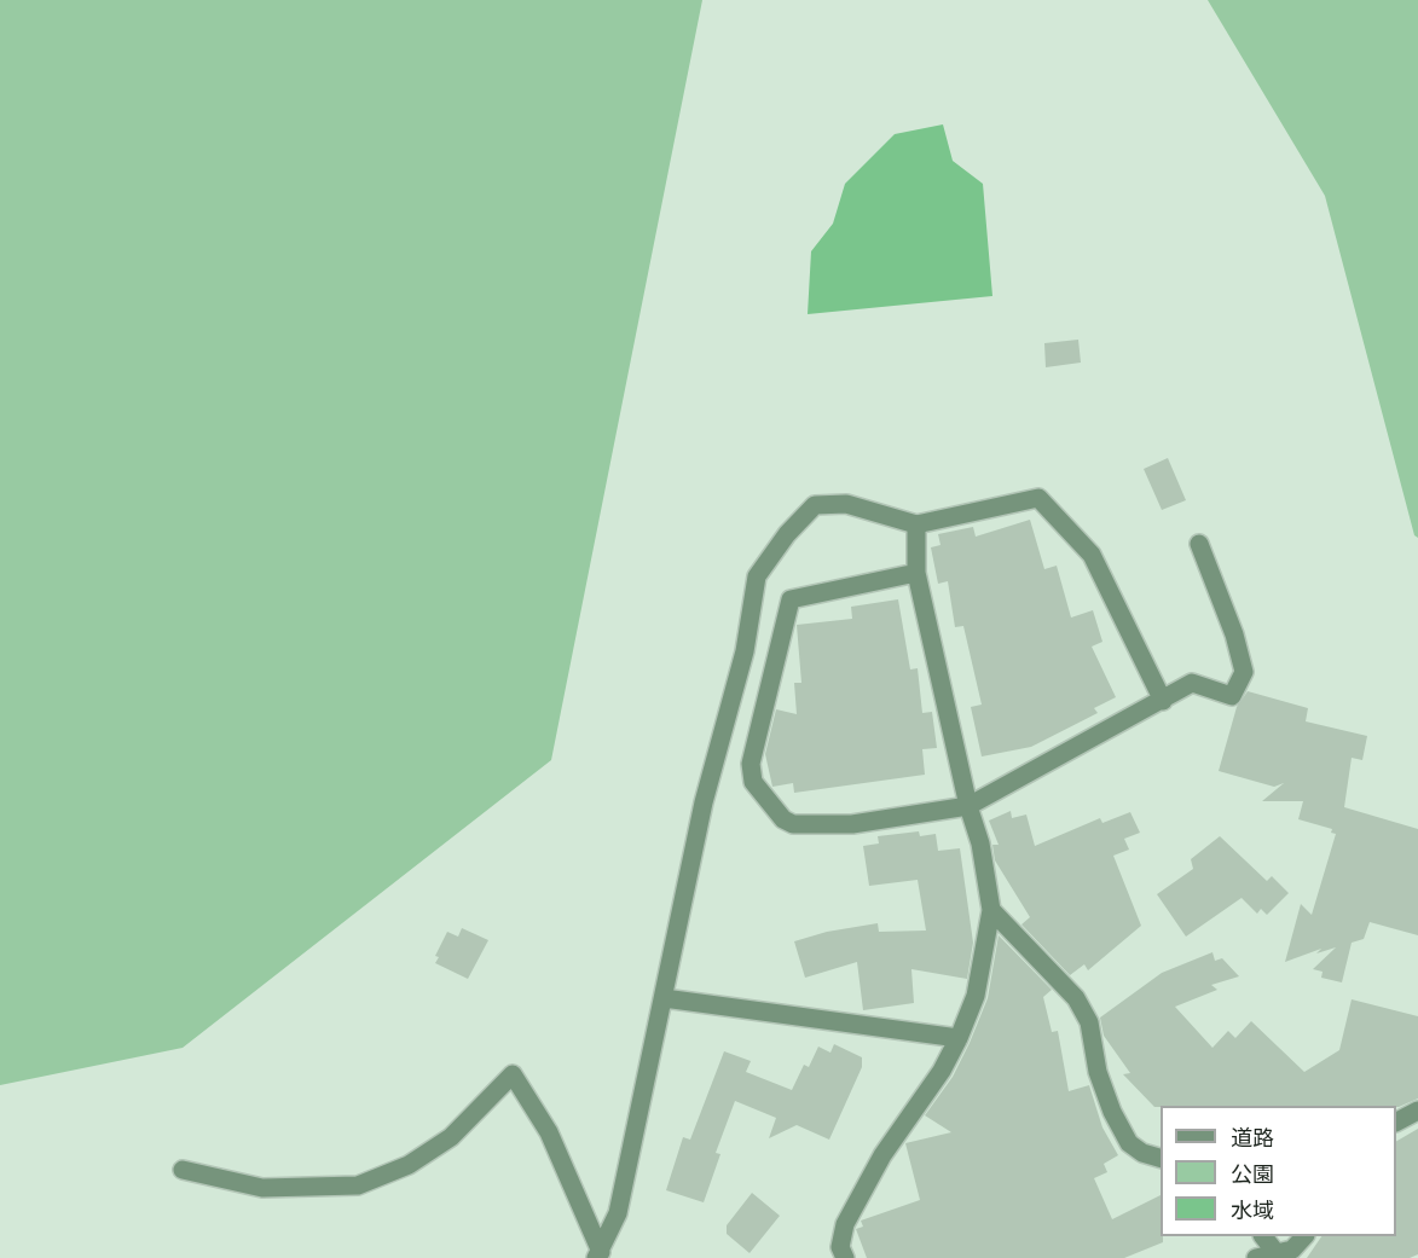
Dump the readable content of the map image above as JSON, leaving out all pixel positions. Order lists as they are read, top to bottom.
{
  "legend": ["道路", "公園", "水域"]
}
